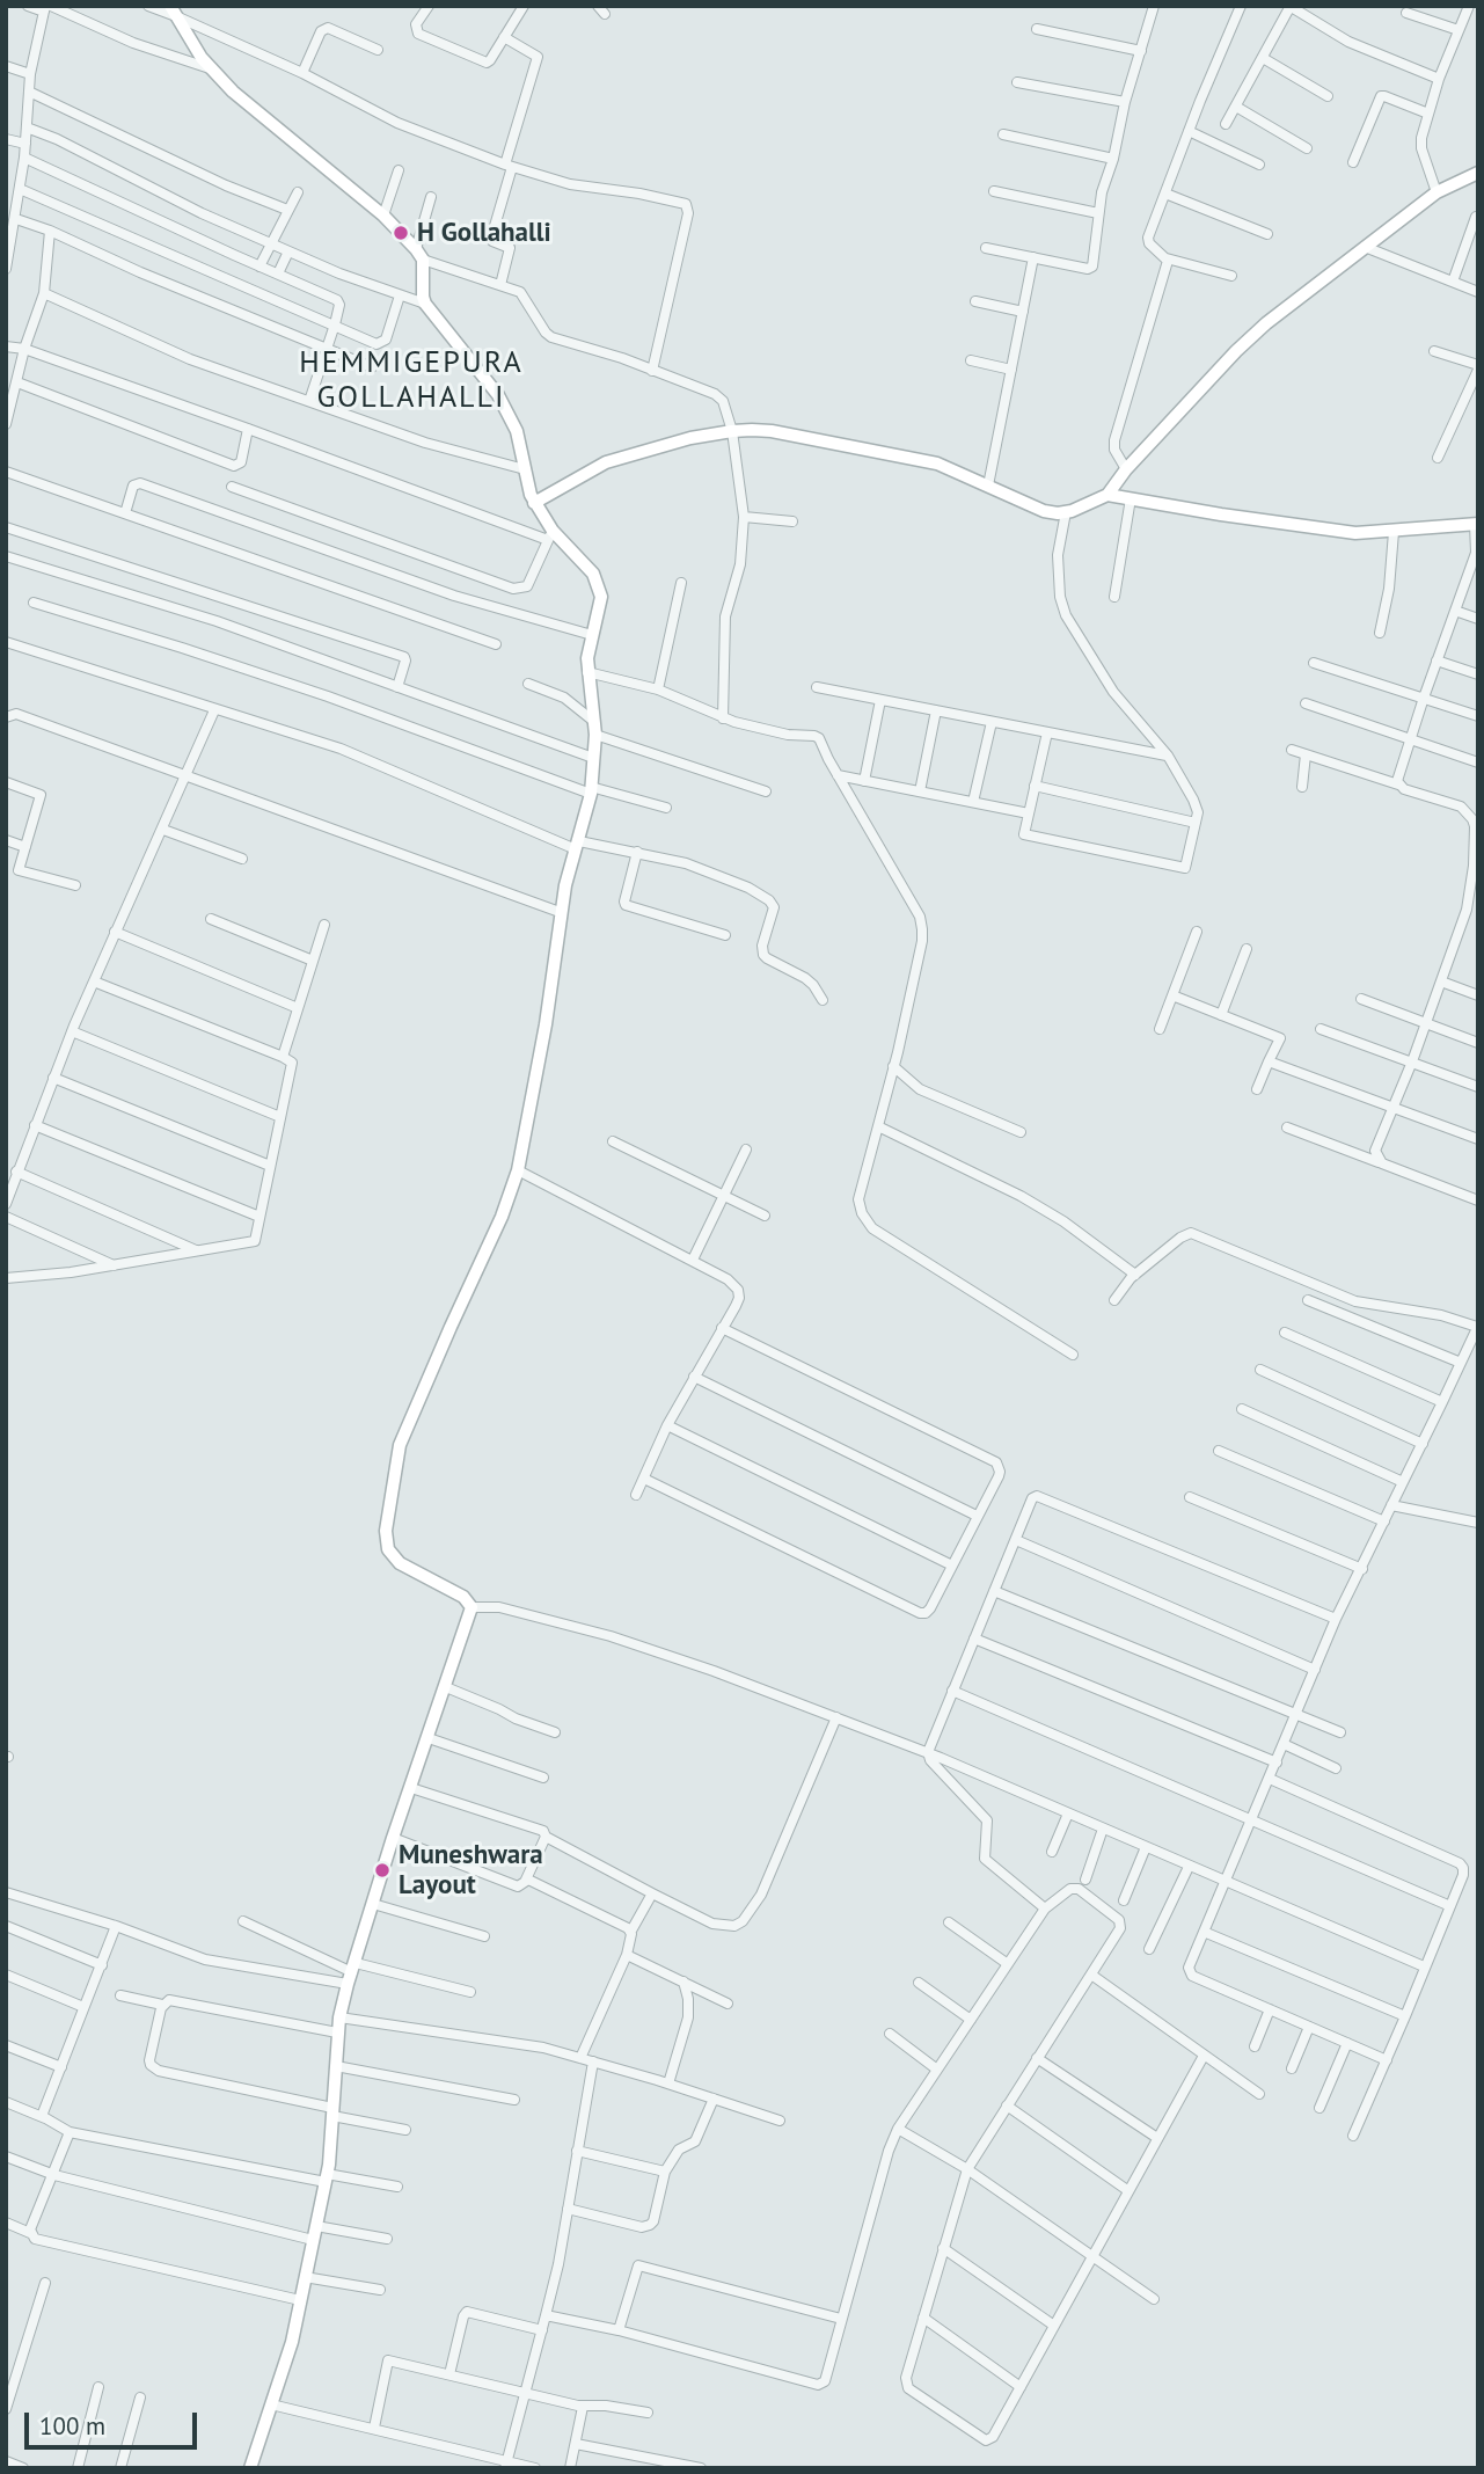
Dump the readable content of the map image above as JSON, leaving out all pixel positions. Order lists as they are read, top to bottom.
{
  "districts": ["HEMMIGEPURA GOLLAHALLI"],
  "places": ["H Gollahalli", "Muneshwara Layout"],
  "scale_bar": "100 m"
}
